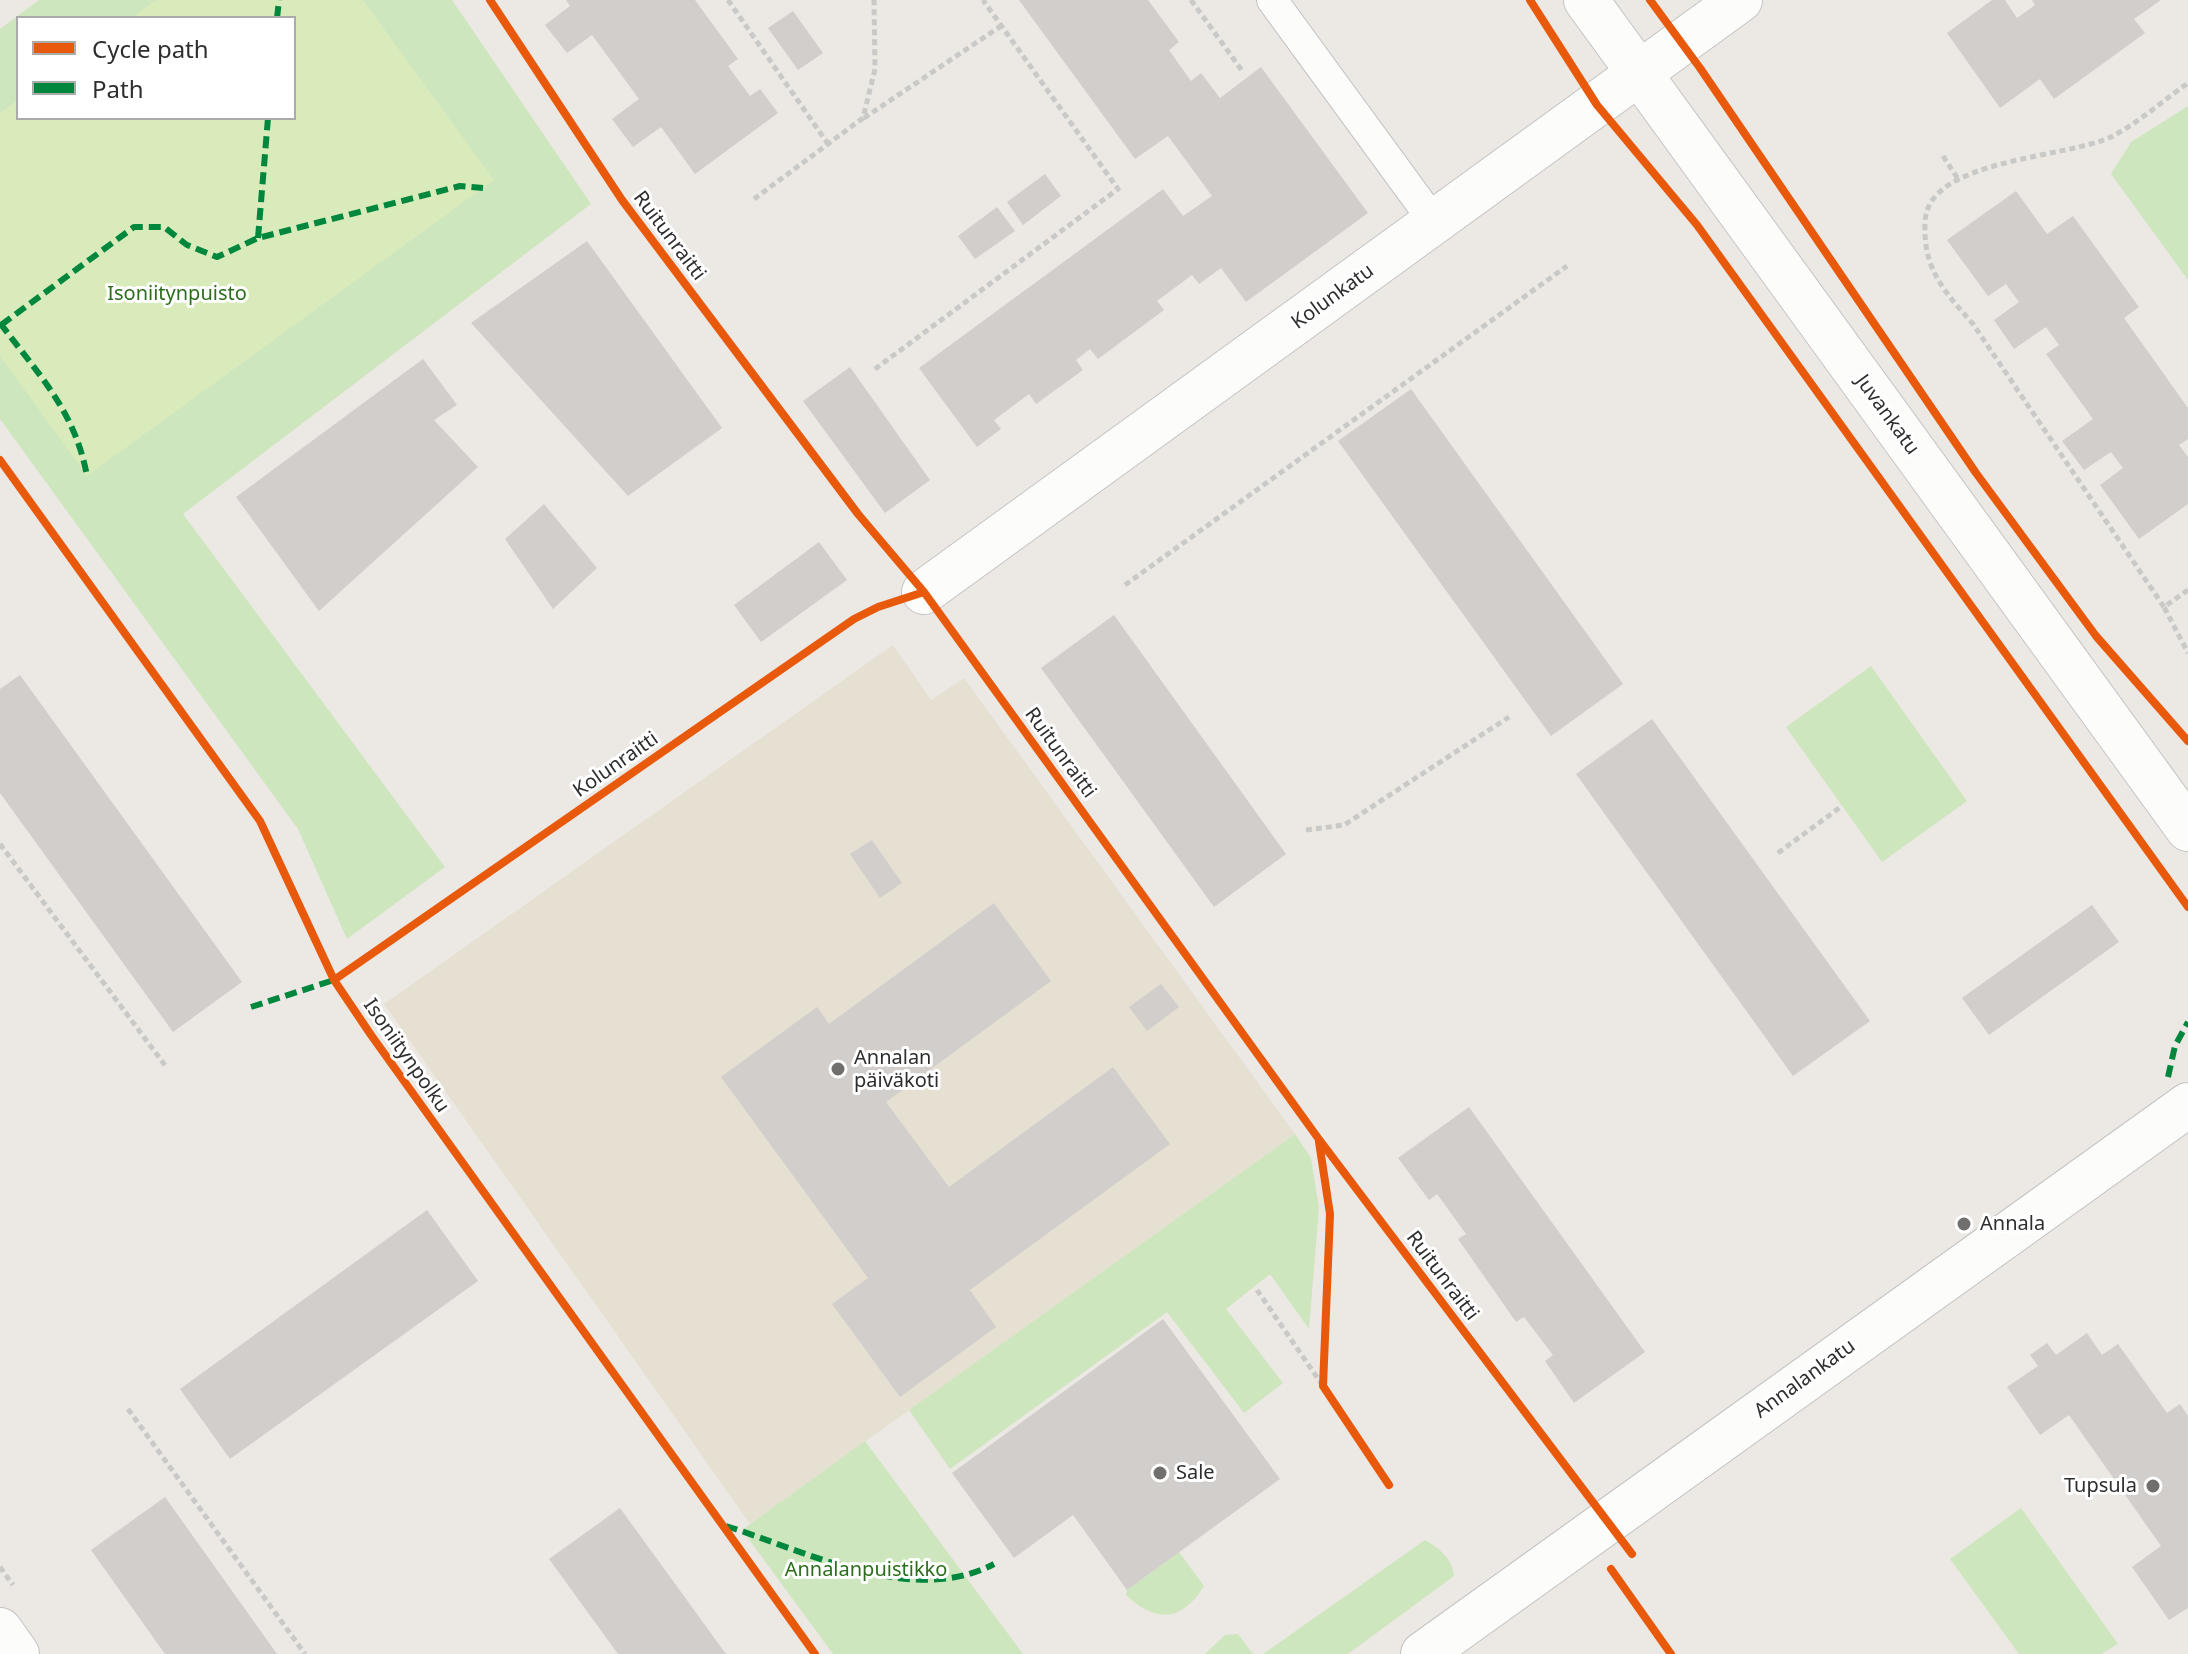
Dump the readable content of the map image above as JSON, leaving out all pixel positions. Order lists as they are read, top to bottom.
{
  "streets": {
    "street": ["Kolunkatu", "Juvankatu", "Annalankatu"],
    "cycle path": ["Ruitunraitti", "Kolunraitti", "Isoniitynpolku"]
  },
  "crossings": [
    ["Kolunkatu", "Juvankatu"]
  ],
  "parks": ["Isoniitynpuisto", "Annalanpuistikko"],
  "places": [
    "Annalan päiväkoti",
    "Annala",
    "Sale",
    "Tupsula"
  ],
  "legend": ["Cycle path", "Path"]
}
